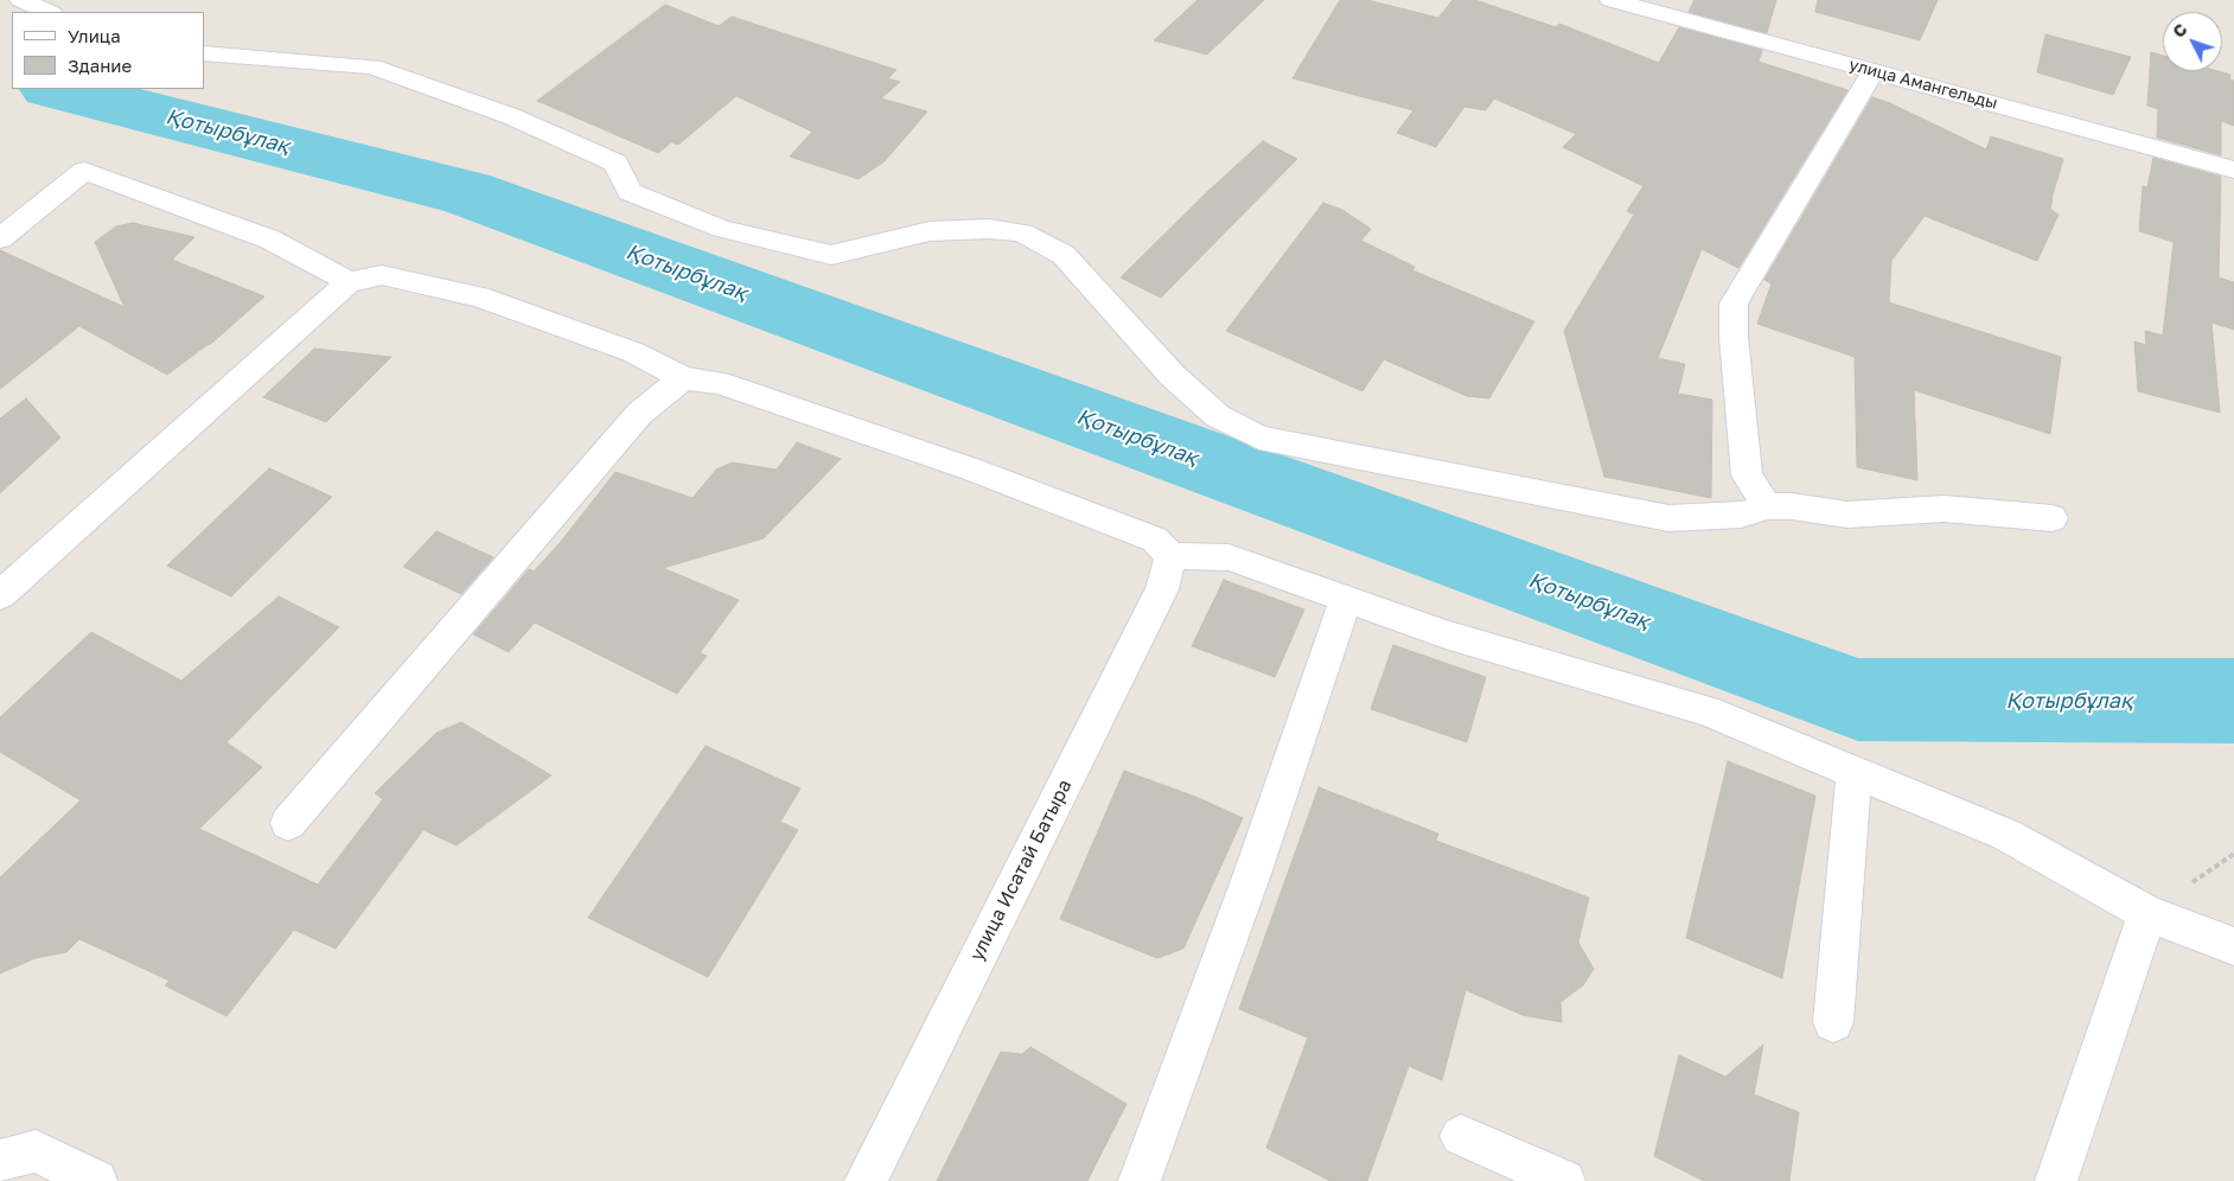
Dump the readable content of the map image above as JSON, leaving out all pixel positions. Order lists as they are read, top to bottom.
{
  "streets": {
    "street": ["улица Амангельды", "улица Исатай Батыра"]
  },
  "water": ["Қотырбұлақ"],
  "legend": ["Улица", "Здание"],
  "north": "top left"
}
